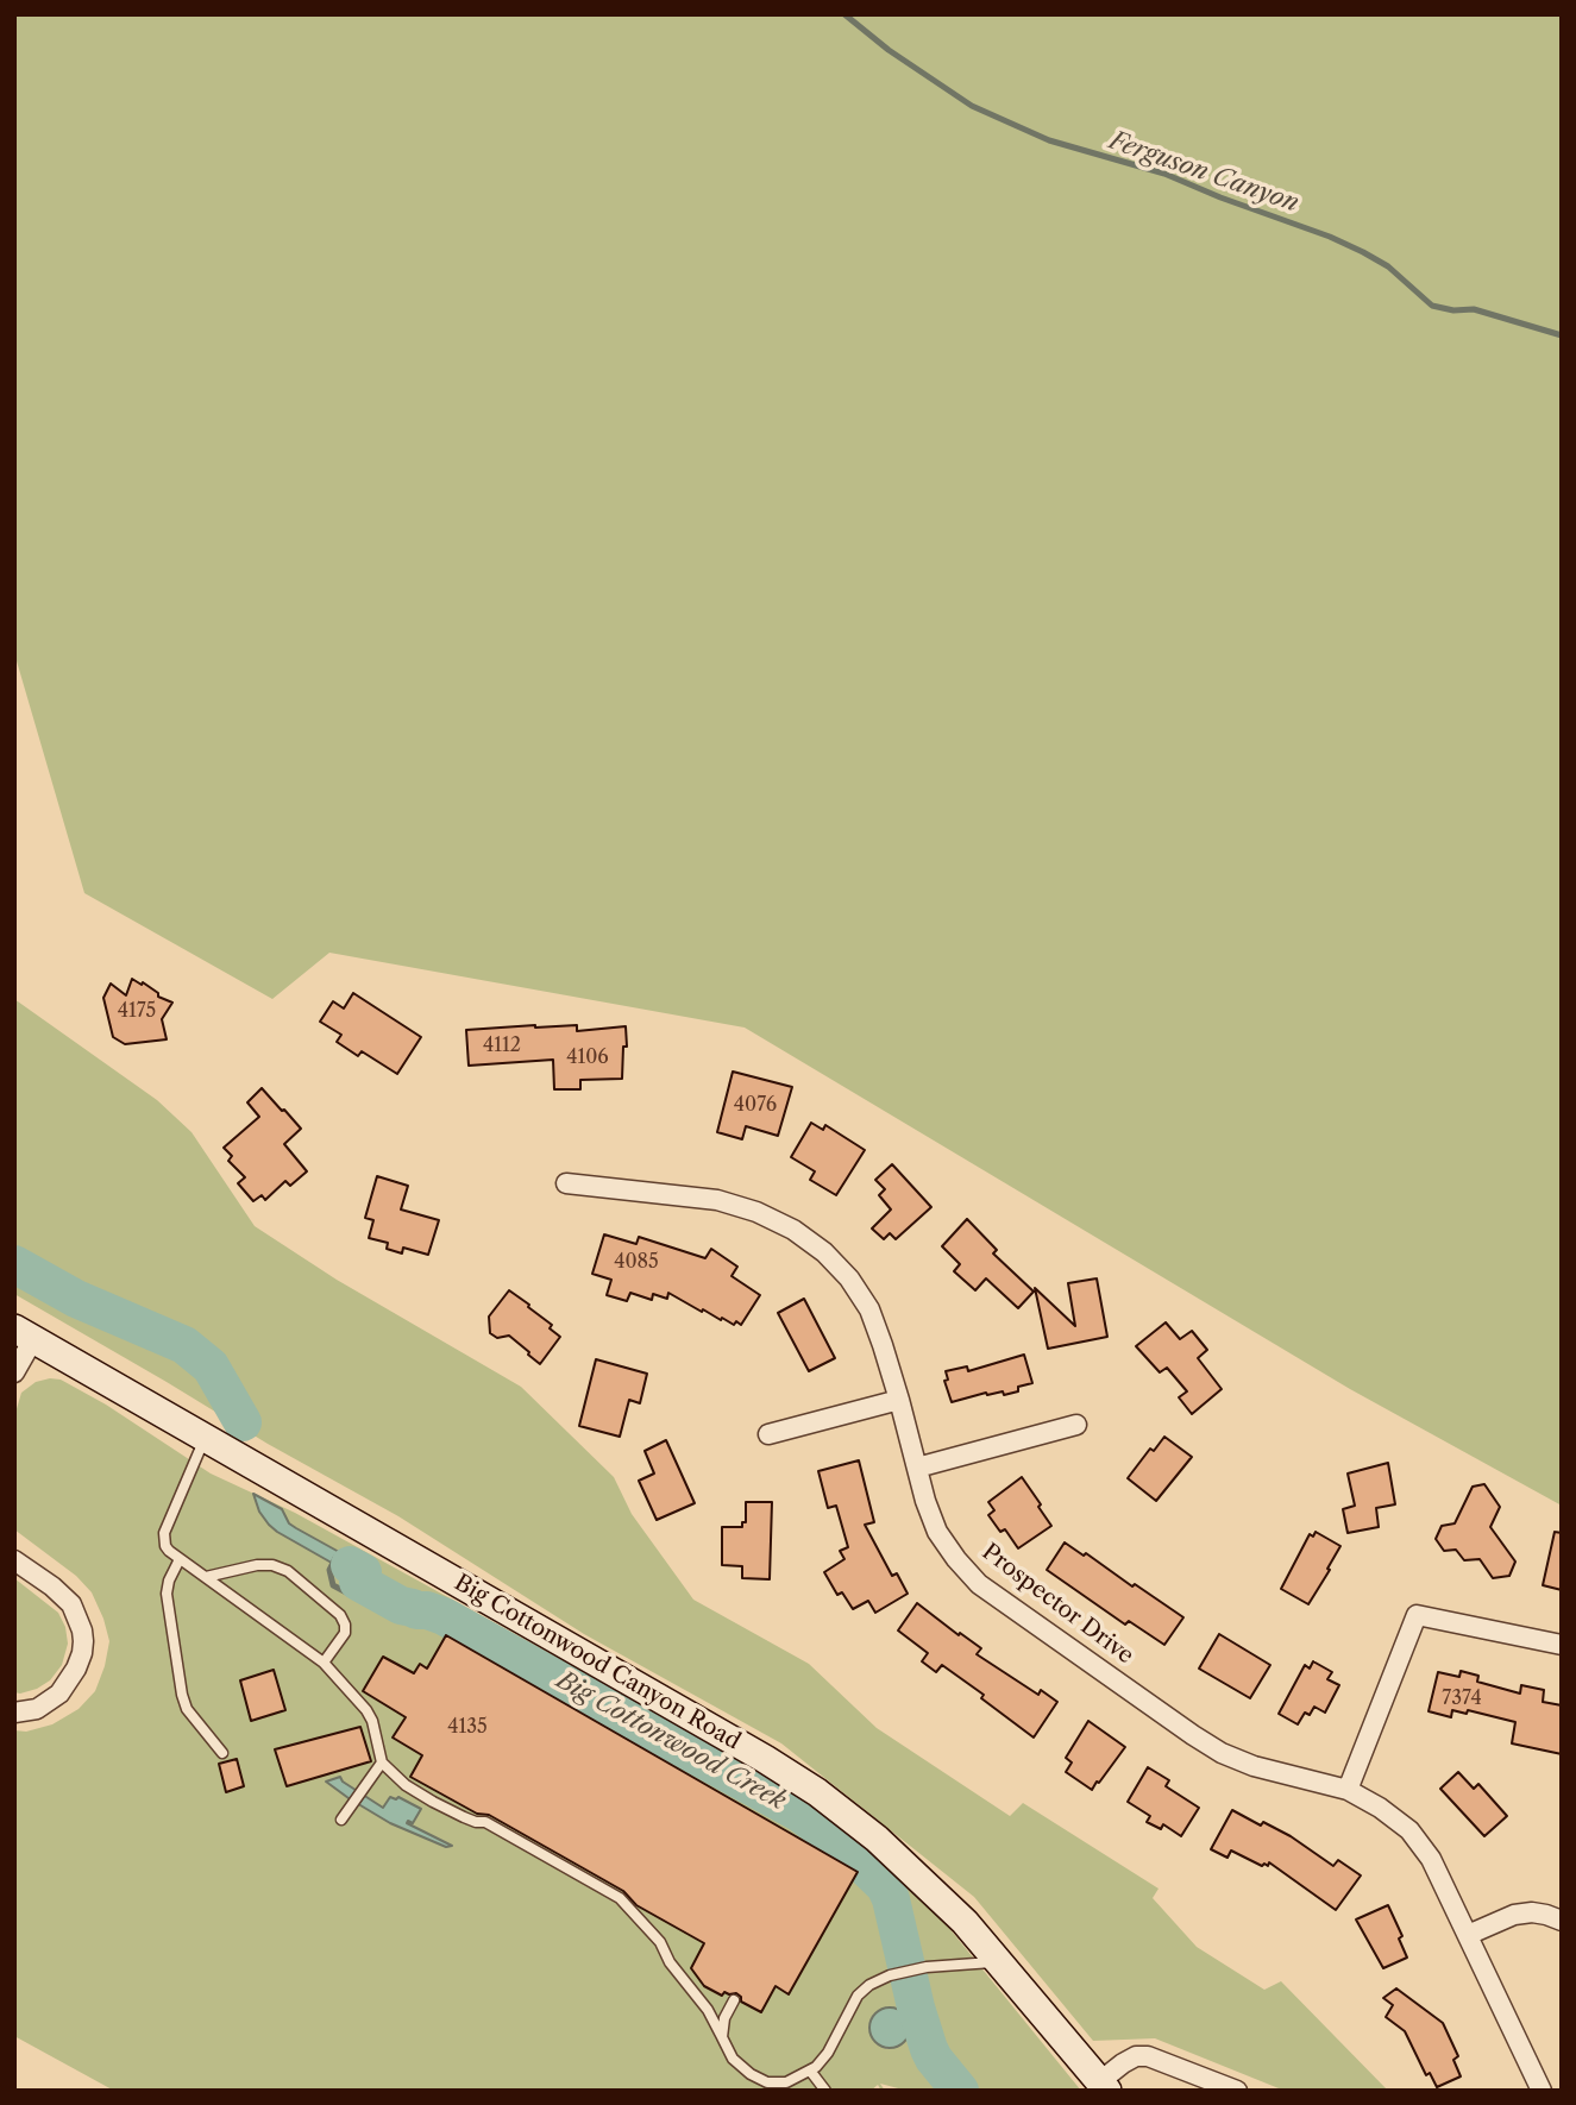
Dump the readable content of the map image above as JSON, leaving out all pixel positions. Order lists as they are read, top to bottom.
{
  "streets": {
    "main road": ["Big Cottonwood Canyon Road"],
    "street": ["Prospector Drive"]
  },
  "water": ["Ferguson Canyon", "Big Cottonwood Creek"],
  "house_numbers": [
    "4175",
    "4112",
    "4106",
    "4076",
    "4085",
    "7374",
    "4135"
  ]
}
